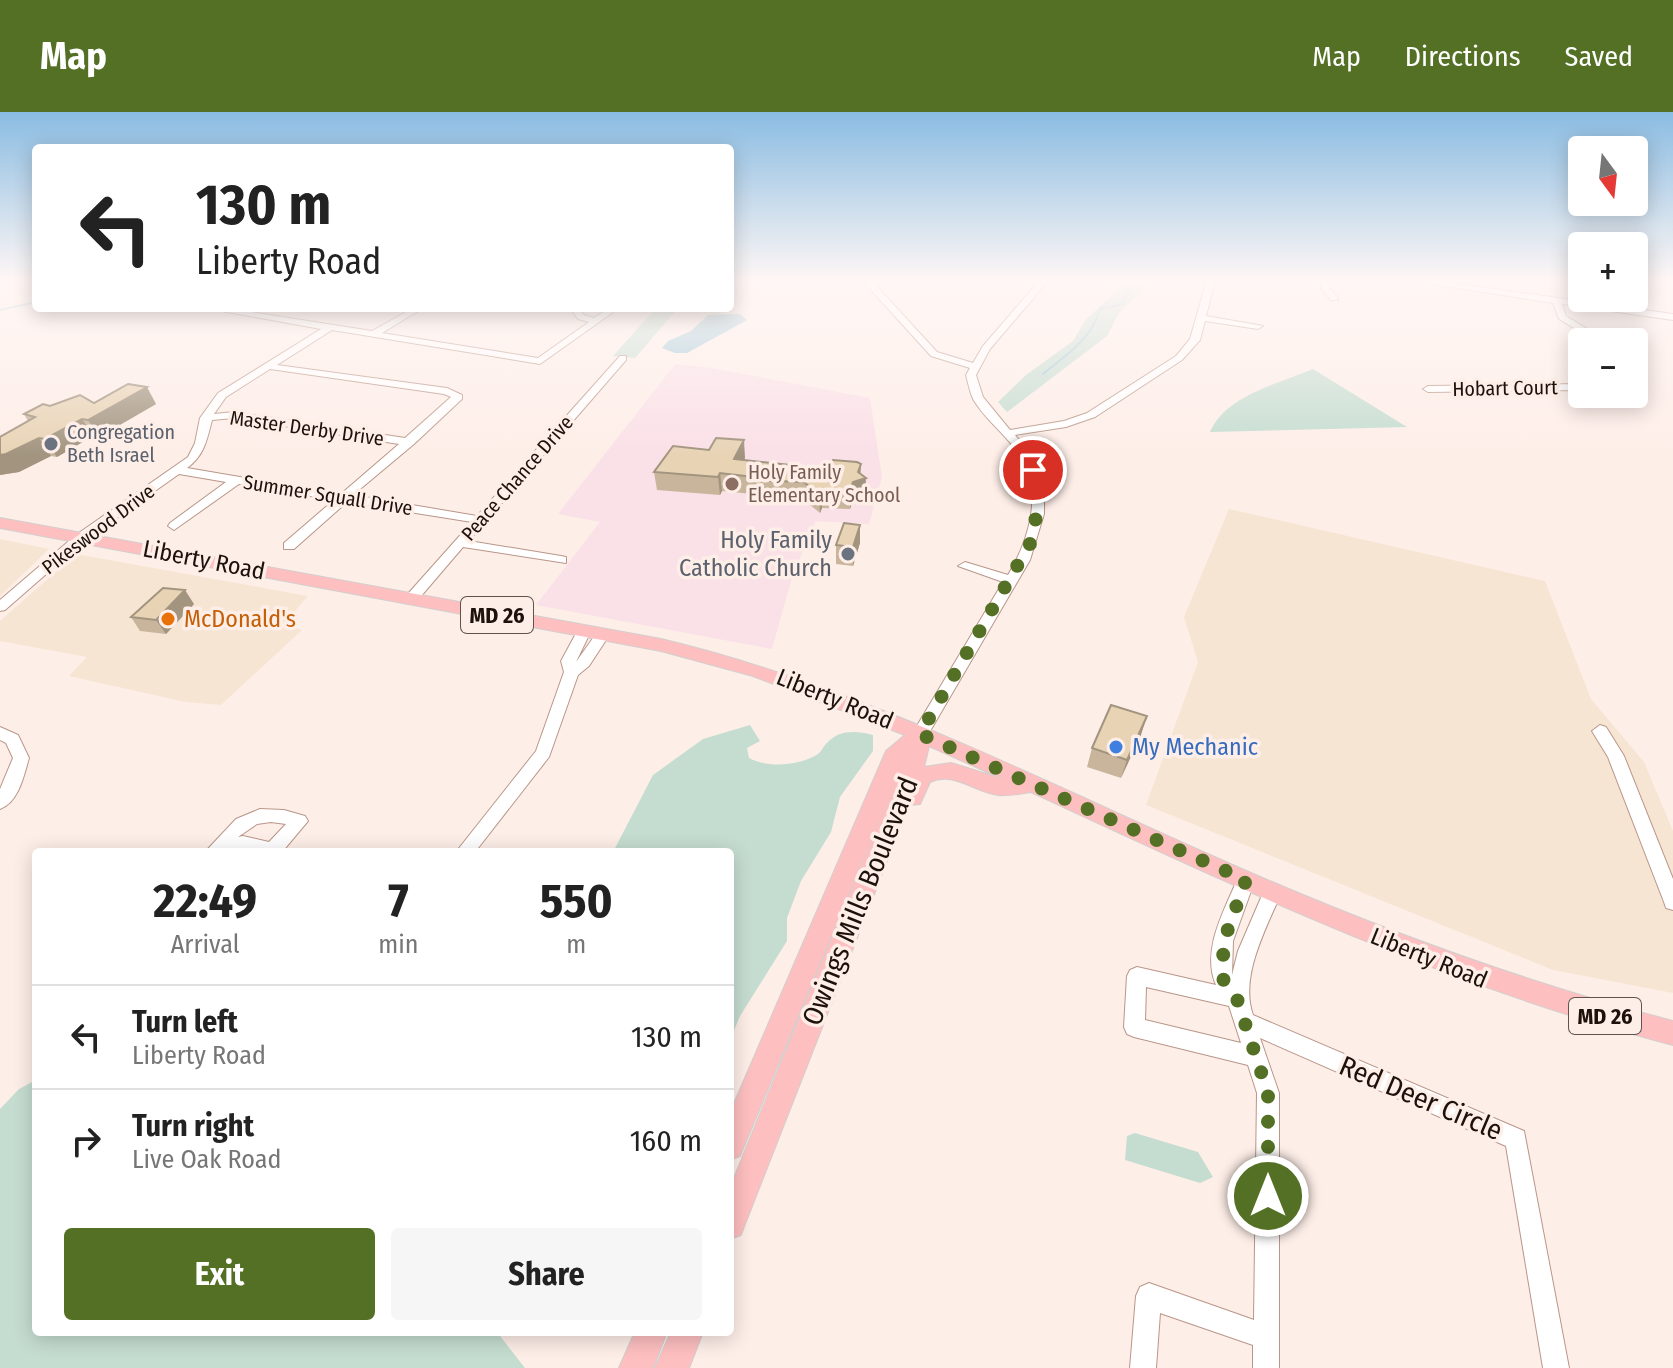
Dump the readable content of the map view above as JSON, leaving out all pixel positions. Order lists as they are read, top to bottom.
{
  "streets": {
    "main road": ["Liberty Road", "MD 26", "Owings Mills Boulevard"],
    "street": [
      "Hobart Court",
      "Master Derby Drive",
      "Peace Chance Drive",
      "Summer Squall Drive",
      "Pikeswood Drive",
      "Red Deer Circle"
    ]
  },
  "crossings": [
    ["Master Derby Drive", "Pikeswood Drive"],
    ["Peace Chance Drive", "Summer Squall Drive"],
    ["Peace Chance Drive", "Liberty Road"],
    ["Summer Squall Drive", "Pikeswood Drive"],
    ["Pikeswood Drive", "Liberty Road"],
    ["Liberty Road", "Owings Mills Boulevard"]
  ],
  "places": [
    "Congregation Beth Israel",
    "Holy Family Elementary School",
    "Holy Family Catholic Church",
    "McDonald's",
    "My Mechanic"
  ],
  "north": "bottom",
  "page": {
    "header": "Map",
    "nav": ["Map", "Directions", "Saved"],
    "map_buttons": ["+", "−"],
    "turn": ["130 m", "Liberty Road"],
    "eta": [
      "22:49",
      "Arrival",
      "7",
      "min",
      "550",
      "m"
    ],
    "list": [
      {
        "name": "Turn left",
        "note": "Liberty Road",
        "value": "130 m"
      },
      {
        "name": "Turn right",
        "note": "Live Oak Road",
        "value": "160 m"
      }
    ],
    "buttons": ["Exit", "Share"]
  }
}
